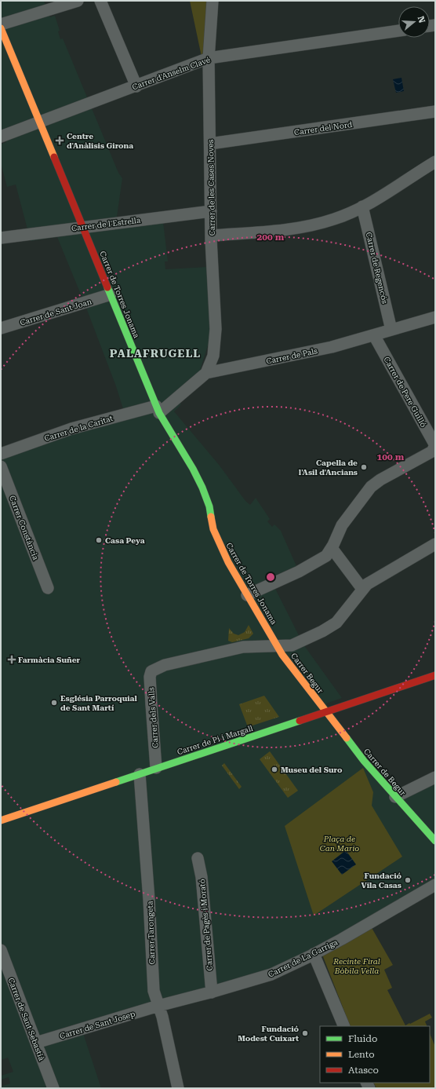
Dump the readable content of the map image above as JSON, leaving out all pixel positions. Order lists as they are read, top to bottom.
{
  "streets": {
    "street": [
      "Carrer d'Anselm Clavé",
      "Carrer del Nord",
      "Carrer de les Cases Noves",
      "Carrer de l'Estrella",
      "Carrer de Regencós",
      "Carrer de Torres Jonama",
      "Carrer de Sant Joan",
      "Carrer de Pals",
      "Carrer de Pere Guilló",
      "Carrer de la Caritat",
      "Carrer Constància",
      "Carrer Begur",
      "Carrer dels Valls",
      "Carrer de Pi i Margall",
      "Carrer de Begur",
      "Carrer de Pagès i Morató",
      "Carrer Tarongeta",
      "Carrer de La Garriga",
      "Carrer de Sant Sebastià",
      "Carrer de Sant Josep"
    ]
  },
  "crossings": [
    ["Carrer d'Anselm Clavé", "Carrer de les Cases Noves"],
    ["Carrer d'Anselm Clavé", "Carrer de Torres Jonama"],
    ["Carrer del Nord", "Carrer de les Cases Noves"],
    ["Carrer de les Cases Noves", "Carrer de l'Estrella"],
    ["Carrer de les Cases Noves", "Carrer de Pals"],
    ["Carrer de l'Estrella", "Carrer de Torres Jonama"],
    ["Carrer de Regencós", "Carrer de Pals"],
    ["Carrer de Torres Jonama", "Carrer de Sant Joan"],
    ["Carrer de Torres Jonama", "Carrer de Pals"],
    ["Carrer de Torres Jonama", "Carrer de la Caritat"],
    ["Carrer de Torres Jonama", "Carrer Begur"],
    ["Carrer de Torres Jonama", "Carrer dels Valls"],
    ["Carrer de Pals", "Carrer de Pere Guilló"],
    ["Carrer de Pals", "Carrer de la Caritat"],
    ["Carrer Begur", "Carrer dels Valls"],
    ["Carrer Begur", "Carrer de Pi i Margall"],
    ["Carrer Begur", "Carrer de Begur"],
    ["Carrer dels Valls", "Carrer de Pi i Margall"],
    ["Carrer de Pi i Margall", "Carrer de Begur"],
    ["Carrer de Pi i Margall", "Carrer Tarongeta"],
    ["Carrer de Pagès i Morató", "Carrer de La Garriga"],
    ["Carrer Tarongeta", "Carrer de La Garriga"],
    ["Carrer Tarongeta", "Carrer de Sant Josep"],
    ["Carrer de La Garriga", "Carrer de Sant Josep"],
    ["Carrer de Sant Sebastià", "Carrer de Sant Josep"]
  ],
  "districts": ["PALAFRUGELL"],
  "parks": ["Plaça de Can Mario", "Recinte Firal Bòbila Vella"],
  "places": {
    "health": ["Centre d'Anàlisis Girona", "Farmàcia Suñer"],
    "other": [
      "Capella de l'Asil d'Ancians",
      "Casa Peya",
      "Església Parroquial de Sant Martí",
      "Museu del Suro",
      "Fundació Vila Casas",
      "Fundació Modest Cuixart"
    ]
  },
  "legend": ["Fluido", "Lento", "Atasco"],
  "north": "right",
  "rings": ["200 m", "100 m"]
}
